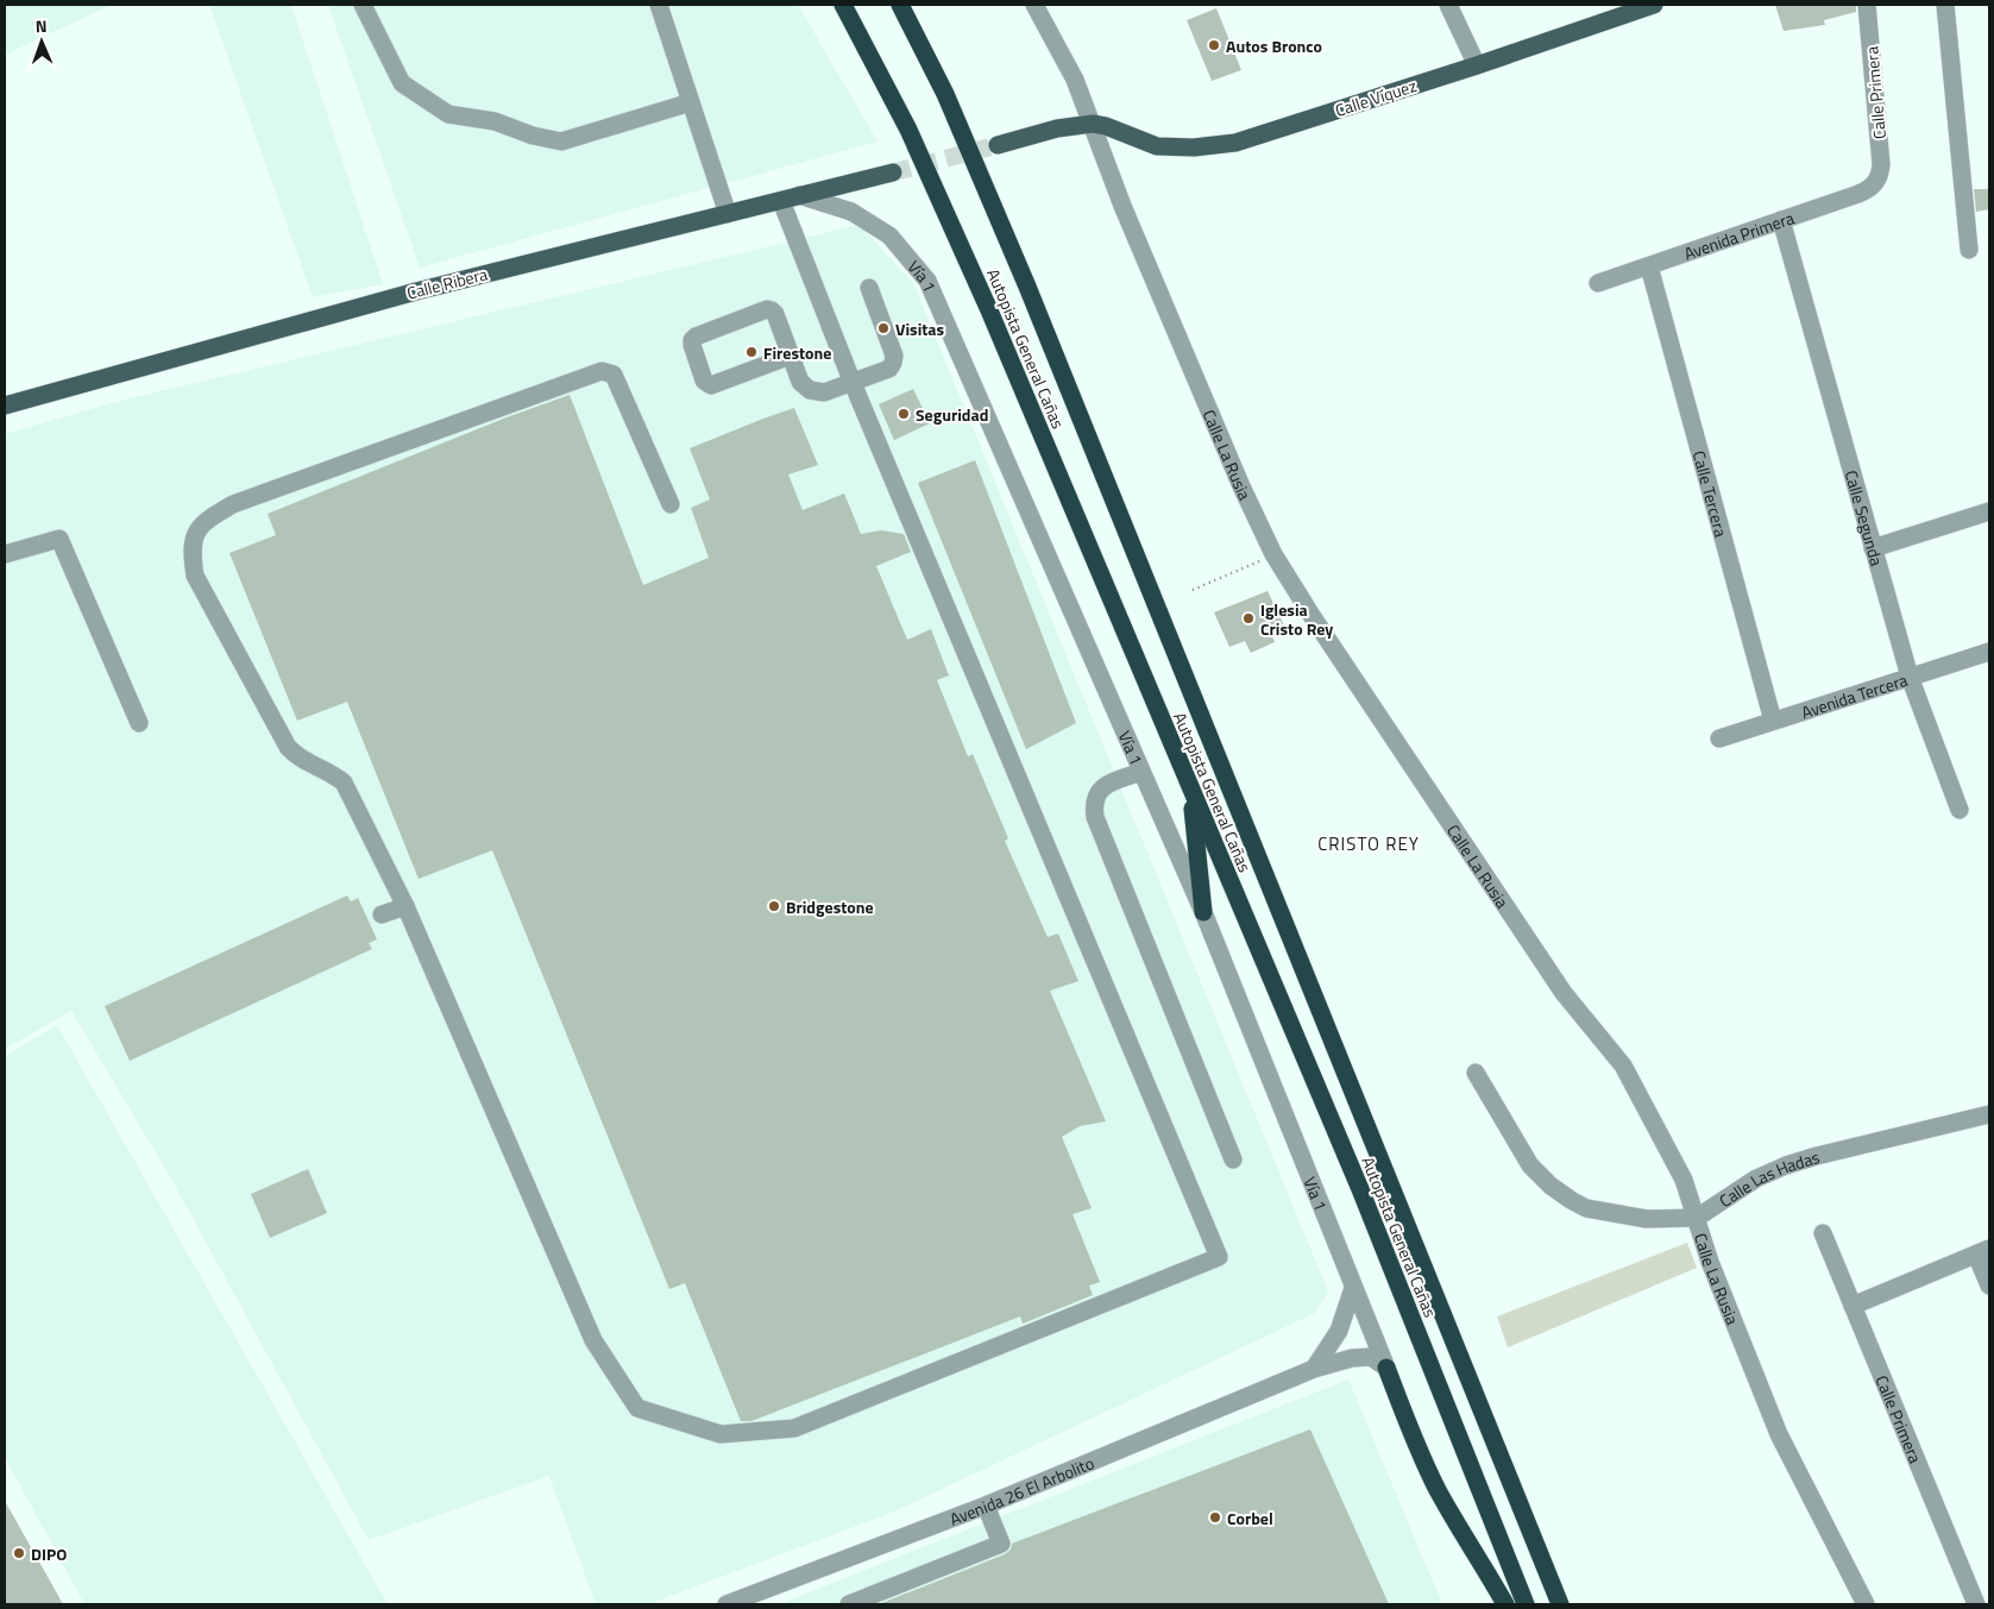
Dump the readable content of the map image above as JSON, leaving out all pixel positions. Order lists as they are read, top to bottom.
{
  "streets": {
    "highway": ["Autopista General Cañas"],
    "main road": ["Calle Víquez", "Calle Ribera"],
    "street": [
      "Calle Primera",
      "Avenida Primera",
      "Vía 1",
      "Calle La Rusia",
      "Calle Tercera",
      "Calle Segunda",
      "Avenida Tercera",
      "Calle Las Hadas",
      "Avenida 26 El Arbolito"
    ]
  },
  "crossings": [
    ["Calle Primera", "Avenida Primera"],
    ["Calle Víquez", "Calle La Rusia"],
    ["Avenida Primera", "Calle Tercera"],
    ["Avenida Primera", "Calle Segunda"],
    ["Vía 1", "Calle Ribera"],
    ["Vía 1", "Avenida 26 El Arbolito"],
    ["Calle La Rusia", "Calle Las Hadas"],
    ["Calle Tercera", "Avenida Tercera"],
    ["Calle Segunda", "Avenida Tercera"]
  ],
  "districts": ["CRISTO REY"],
  "places": [
    "Autos Bronco",
    "Visitas",
    "Firestone",
    "Seguridad",
    "Iglesia Cristo Rey",
    "Bridgestone",
    "Corbel",
    "DIPO"
  ],
  "north": "top"
}
